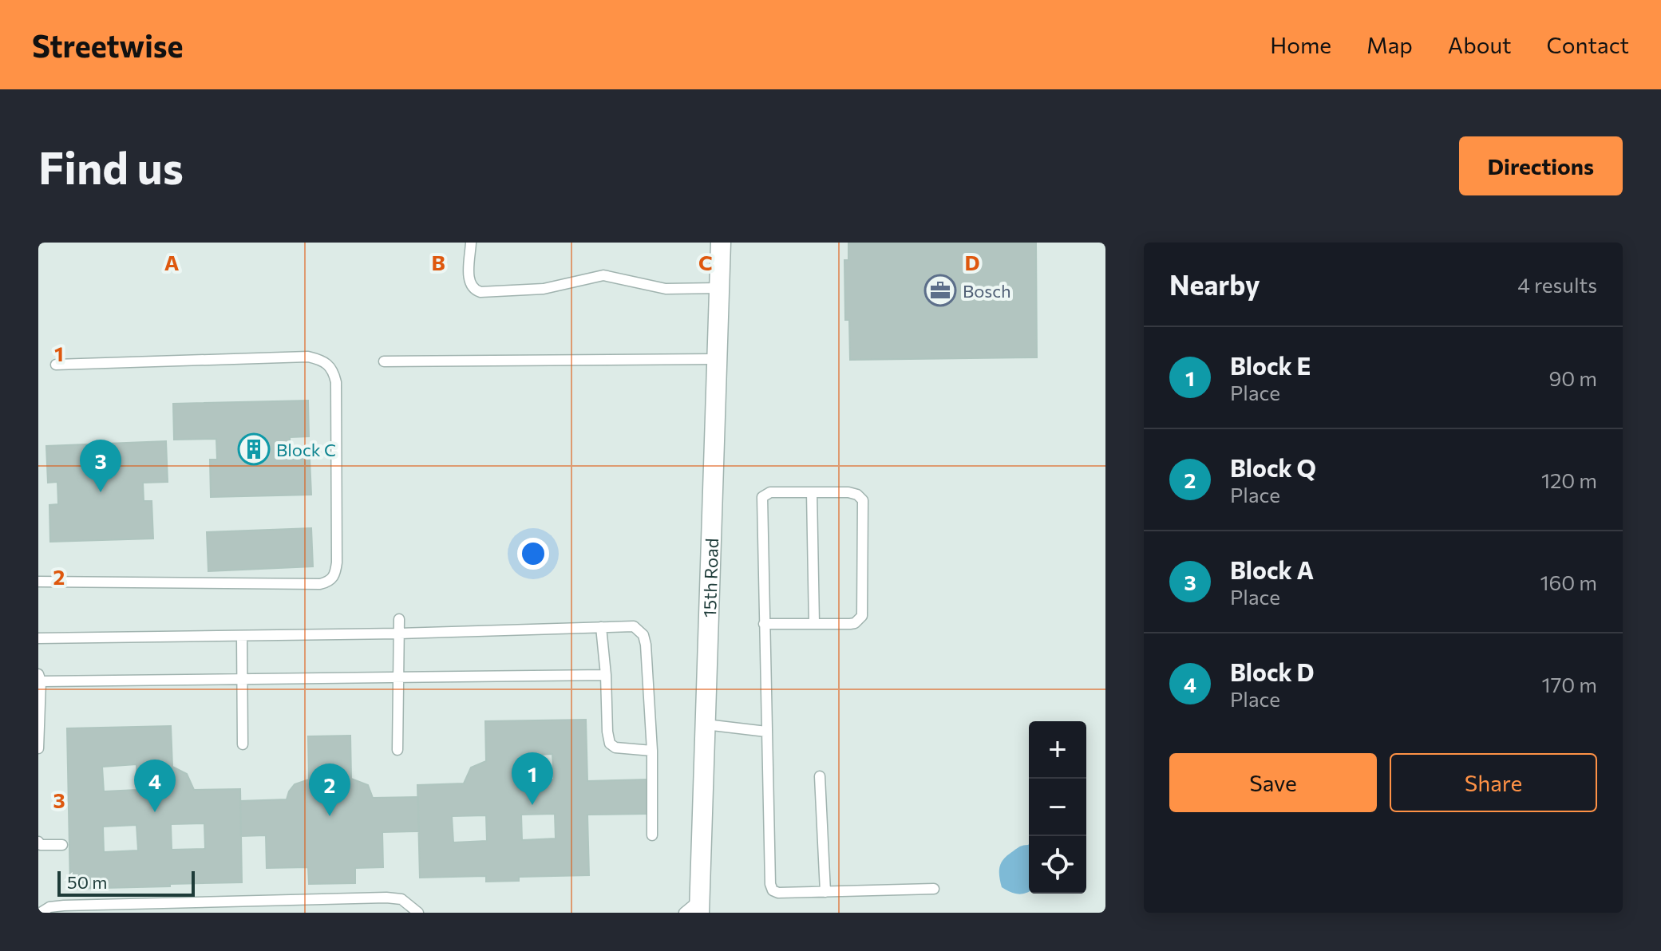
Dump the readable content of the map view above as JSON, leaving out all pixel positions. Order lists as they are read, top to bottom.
{
  "streets": {
    "street": ["15th Road"]
  },
  "places": {
    "office": ["Bosch"],
    "building": ["Block C"]
  },
  "scale_bar": "50 m",
  "page": {
    "header": "Streetwise",
    "nav": [
      "Home",
      "Map",
      "About",
      "Contact"
    ],
    "buttons": [
      "Directions",
      ["Save", "Share"]
    ],
    "title": "Find us",
    "heading": ["Nearby", "4 results"],
    "list": [
      {
        "mark": "1",
        "name": "Block E",
        "note": "Place",
        "value": "90 m"
      },
      {
        "mark": "2",
        "name": "Block Q",
        "note": "Place",
        "value": "120 m"
      },
      {
        "mark": "3",
        "name": "Block A",
        "note": "Place",
        "value": "160 m"
      },
      {
        "mark": "4",
        "name": "Block D",
        "note": "Place",
        "value": "170 m"
      }
    ],
    "pins": [
      "3",
      "1",
      "4",
      "2"
    ],
    "map_buttons": ["+", "−"],
    "scale": "50 m"
  },
  "grid": {
    "columns": [
      "A",
      "B",
      "C",
      "D"
    ],
    "rows": ["1", "2", "3"]
  }
}
